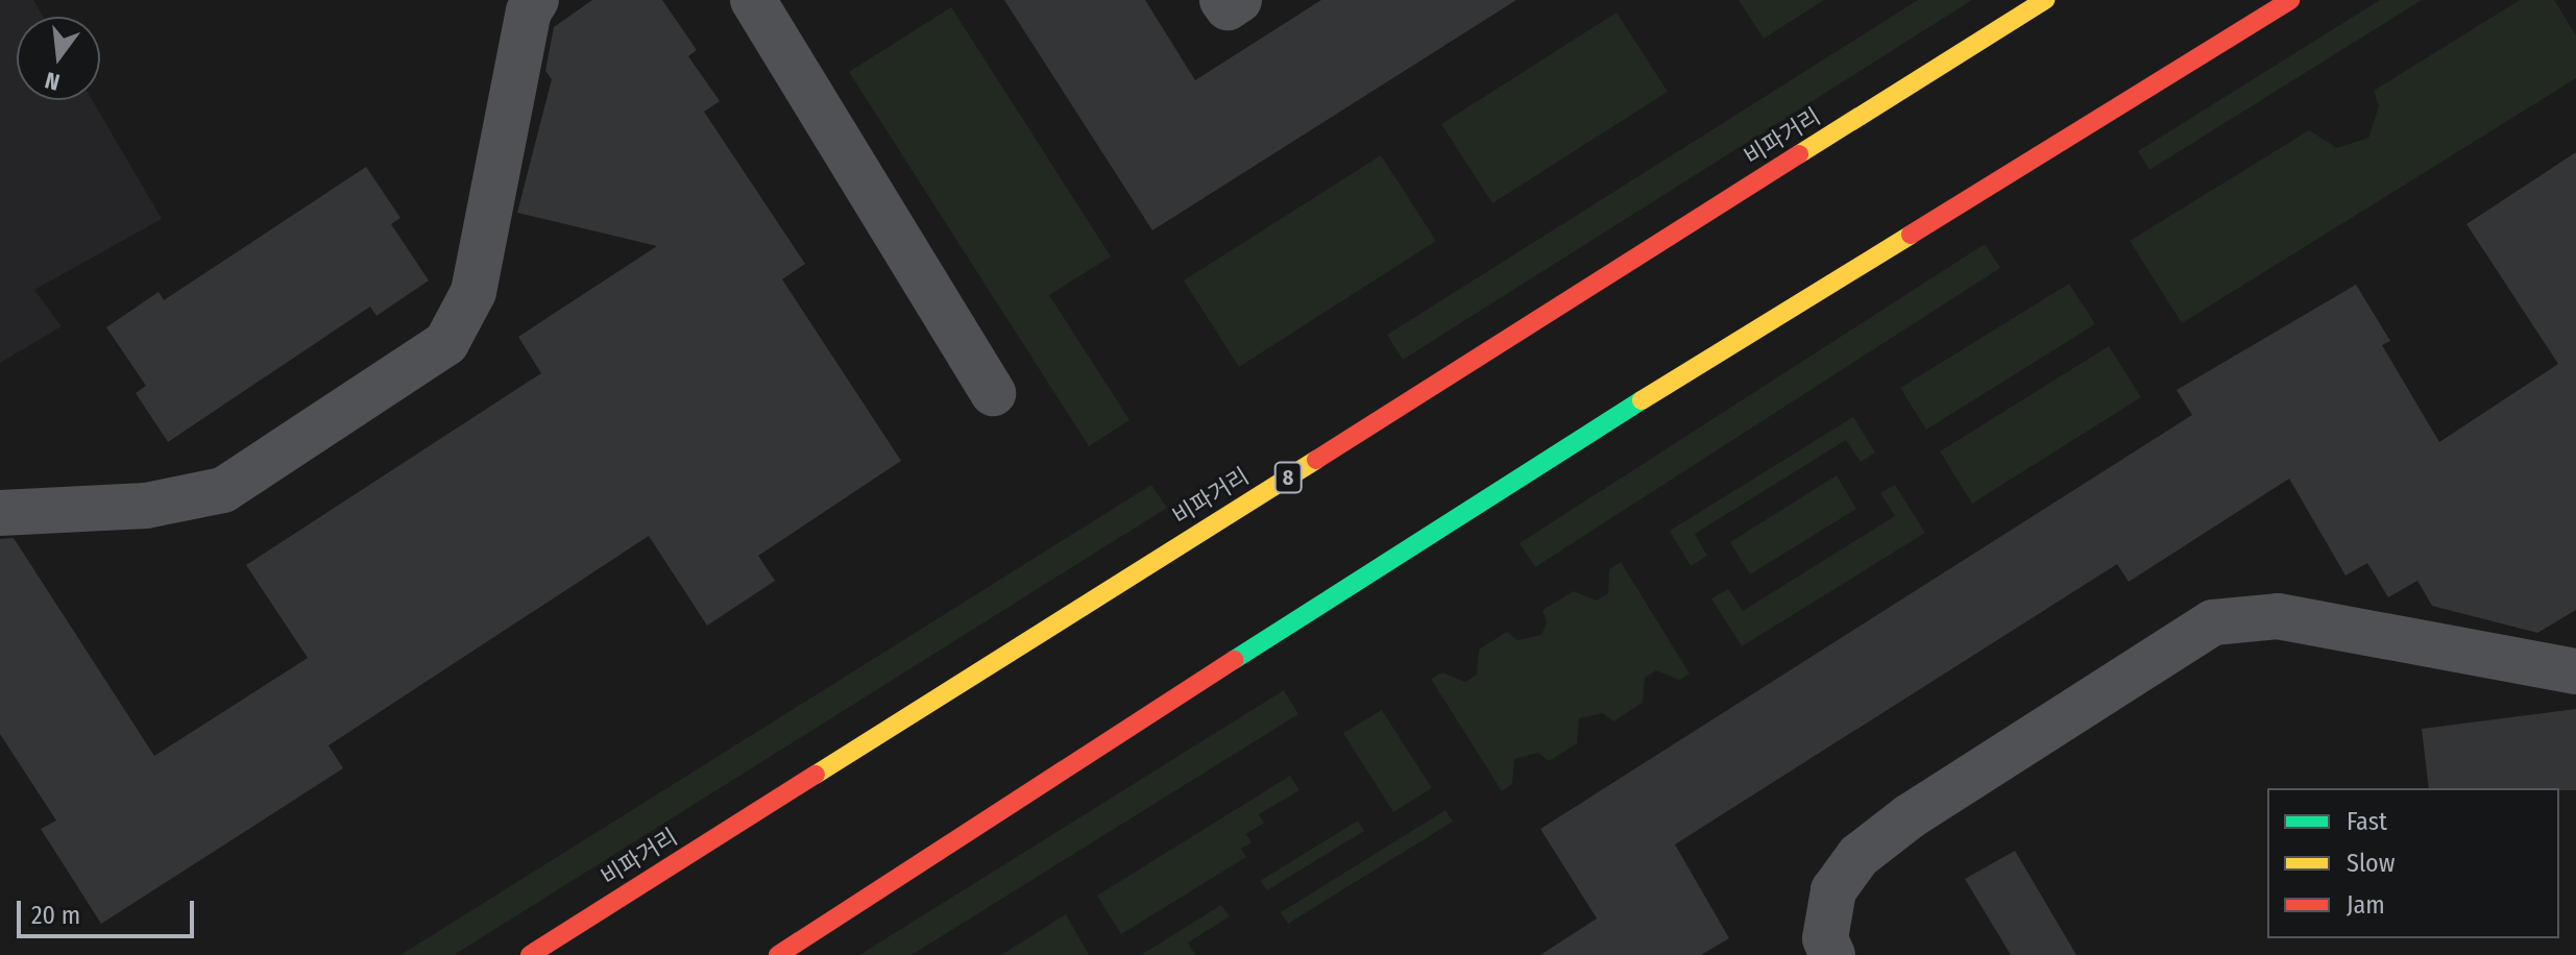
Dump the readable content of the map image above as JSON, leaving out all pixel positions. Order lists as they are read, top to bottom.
{
  "streets": {
    "main road": ["비파거리", "8"]
  },
  "legend": ["Fast", "Slow", "Jam"],
  "scale_bar": "20 m",
  "north": "bottom"
}
